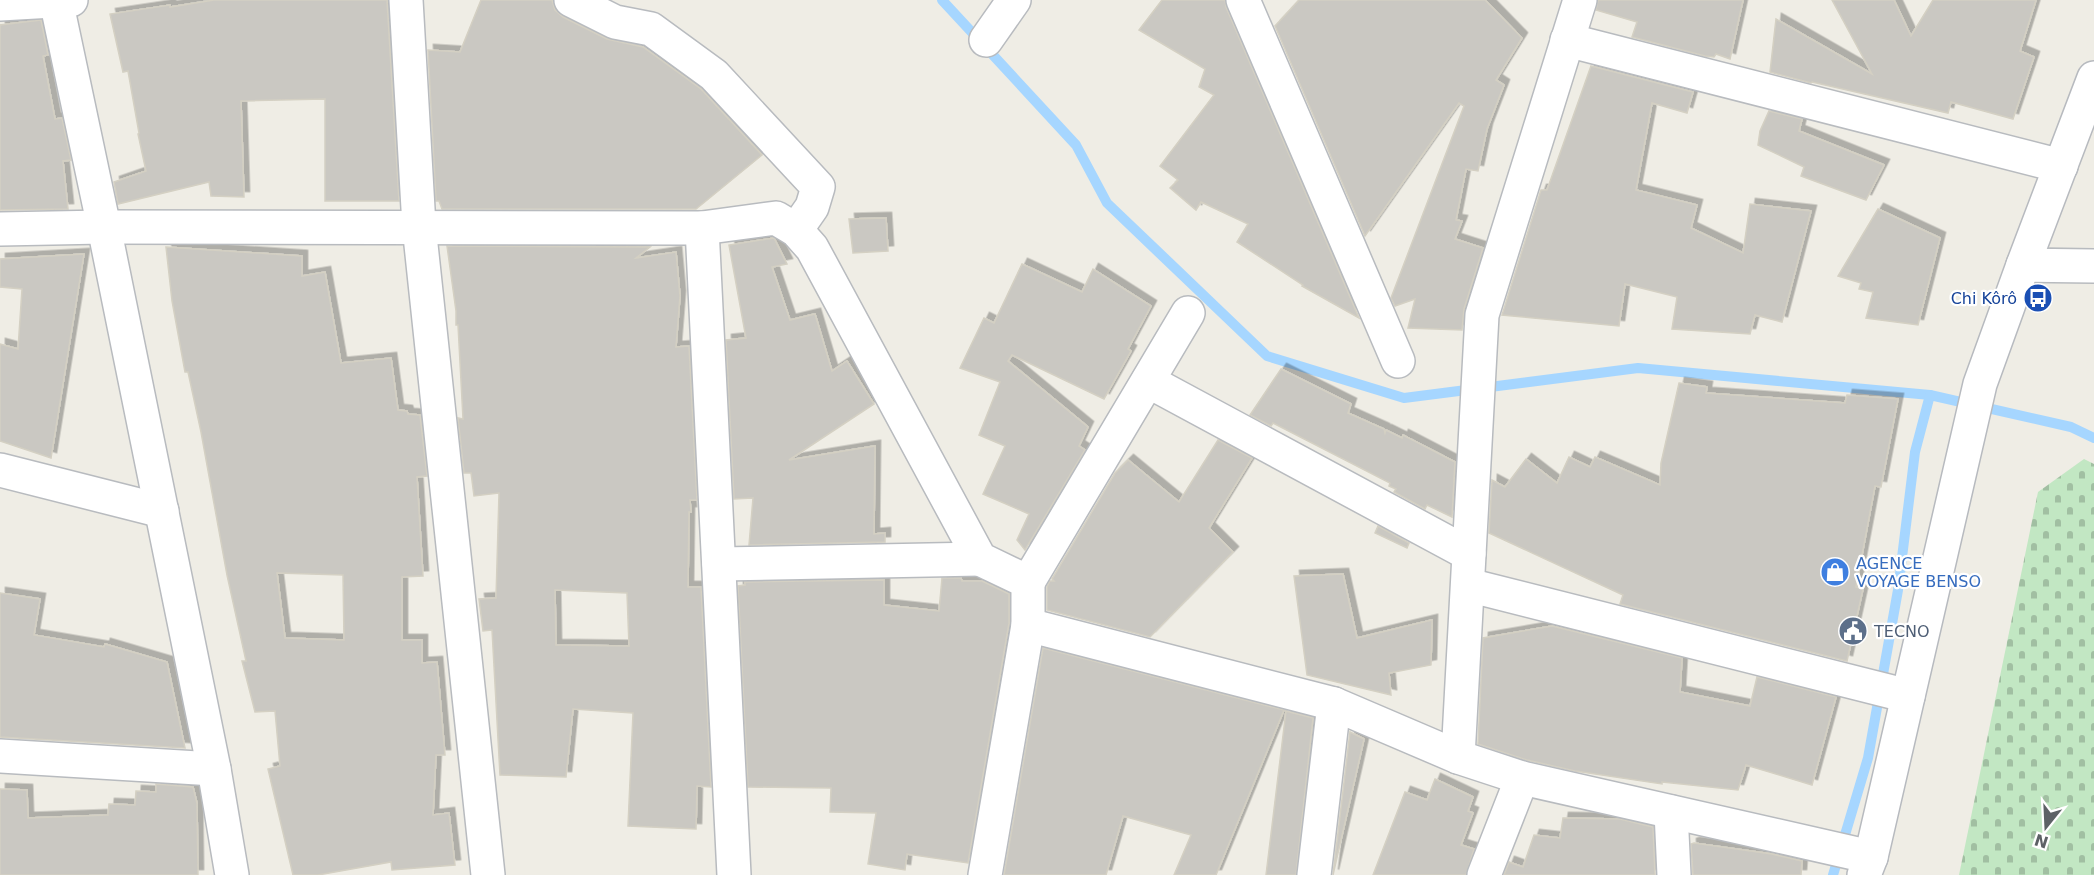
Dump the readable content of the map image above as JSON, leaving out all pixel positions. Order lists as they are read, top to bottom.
{
  "places": {
    "bus stop": ["Chi Kôrô"],
    "shop": ["AGENCE VOYAGE BENSO"],
    "public building": ["TECNO"]
  },
  "north": "bottom"
}
